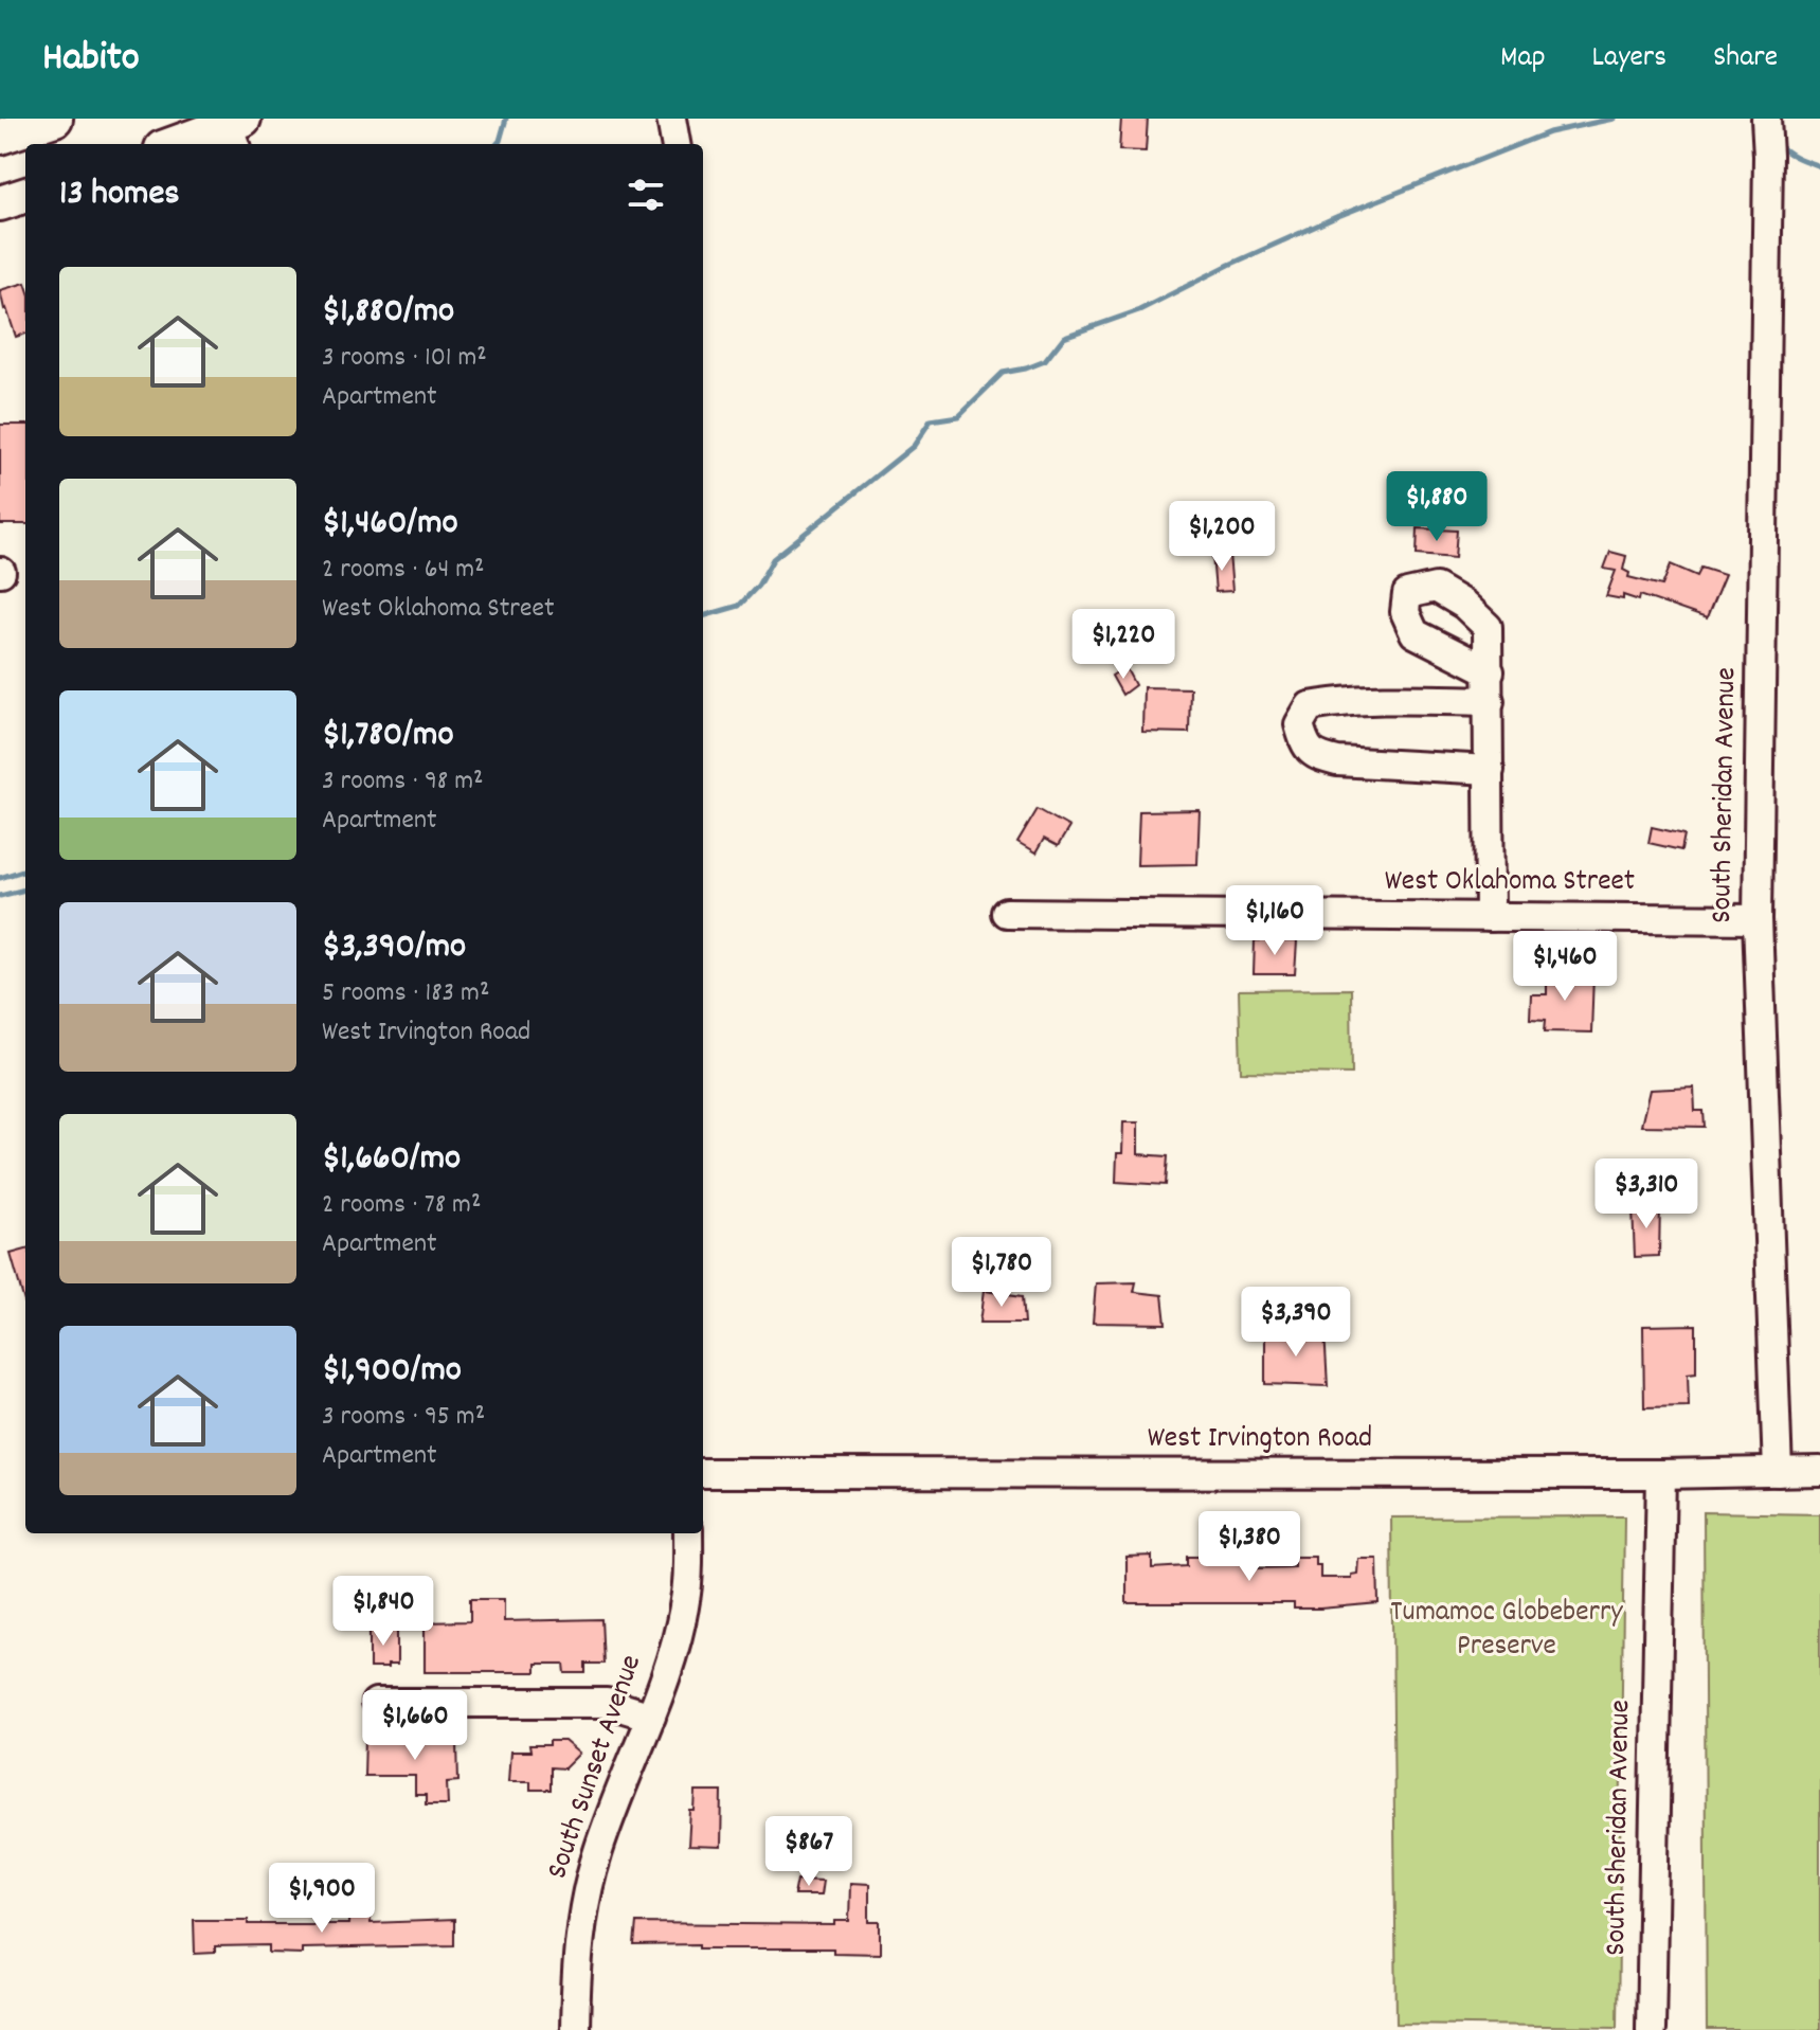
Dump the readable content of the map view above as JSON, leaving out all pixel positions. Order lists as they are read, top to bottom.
{
  "streets": {
    "street": [
      "South Sheridan Avenue",
      "West Oklahoma Street",
      "West Irvington Road",
      "South Sunset Avenue"
    ]
  },
  "crossings": [
    ["South Sheridan Avenue", "West Oklahoma Street"],
    ["South Sheridan Avenue", "West Irvington Road"]
  ],
  "parks": ["Tumamoc Globeberry Preserve"],
  "page": {
    "header": "Habito",
    "nav": ["Map", "Layers", "Share"],
    "heading": "13 homes",
    "list": [
      {
        "name": "$1,880/mo",
        "note": "3 rooms · 101 m² · Apartment"
      },
      {
        "name": "$1,460/mo",
        "note": "2 rooms · 64 m² · West Oklahoma Street"
      },
      {
        "name": "$1,780/mo",
        "note": "3 rooms · 98 m² · Apartment"
      },
      {
        "name": "$3,390/mo",
        "note": "5 rooms · 183 m² · West Irvington Road"
      },
      {
        "name": "$1,660/mo",
        "note": "2 rooms · 78 m² · Apartment"
      },
      {
        "name": "$1,900/mo",
        "note": "3 rooms · 95 m² · Apartment"
      }
    ],
    "price": [
      "$1,880",
      "$1,200",
      "$1,220",
      "$1,160",
      "$1,460",
      "$3,310",
      "$1,780",
      "$3,390",
      "$1,380",
      "$1,840",
      "$1,660",
      "$867",
      "$1,900"
    ]
  }
}
